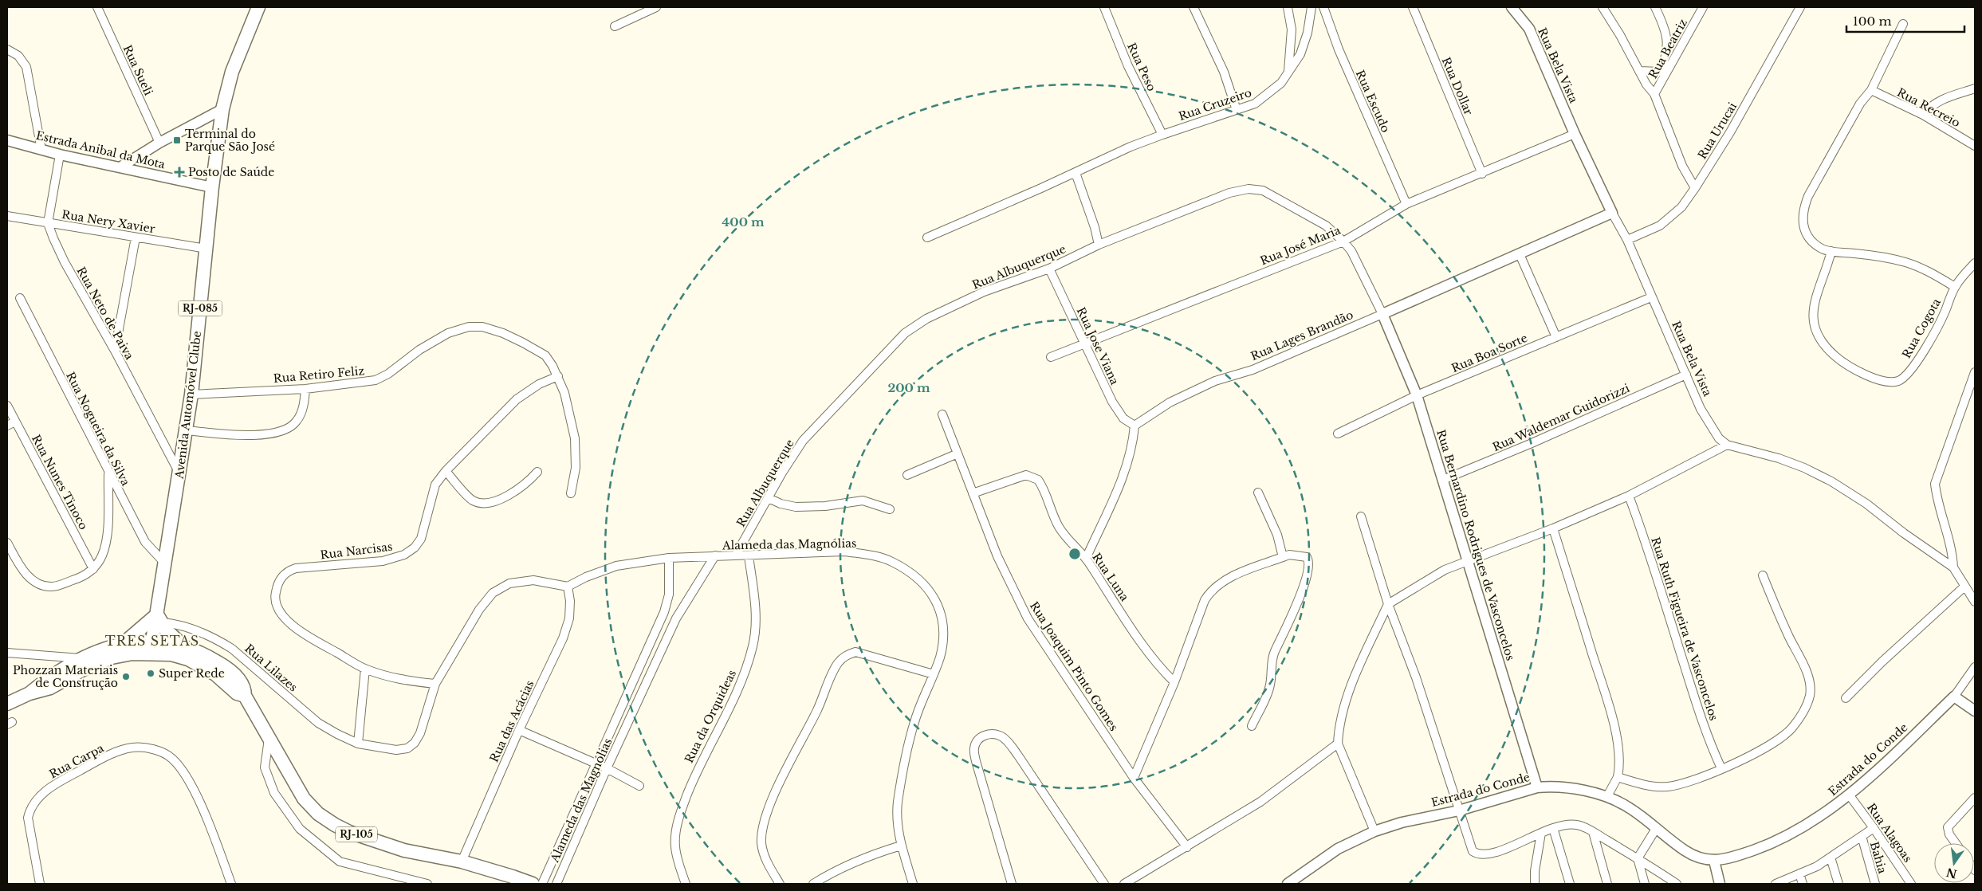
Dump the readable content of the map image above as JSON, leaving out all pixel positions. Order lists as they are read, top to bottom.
{
  "streets": {
    "main road": ["RJ-085", "Avenida Automóvel Clube", "RJ-105"],
    "street": [
      "Rua Beatriz",
      "Rua Bela Vista",
      "Rua Peso",
      "Rua Sueli",
      "Rua Dollar",
      "Rua Escudo",
      "Rua Cruzeiro",
      "Rua Recreio",
      "Rua Urucai",
      "Estrada Anibal da Mota",
      "Rua Nery Xavier",
      "Rua José Maria",
      "Rua Albuquerque",
      "Rua Neto de Paiva",
      "Rua Cogota",
      "Rua Lages Brandão",
      "Rua Jose Viana",
      "Rua Boa Sorte",
      "Rua Retiro Feliz",
      "Rua Waldemar Guidorizzi",
      "Rua Nogueira da Silva",
      "Rua Nunes Tinoco",
      "Alameda das Magnólias",
      "Rua Bernardino Rodrigues de Vasconcelos",
      "Rua Narcisas",
      "Rua Luna",
      "Rua Ruth Figueira de Vasconcelos",
      "Rua Joaquim Pinto Gomes",
      "Rua Lilazes",
      "Rua da Orquideas",
      "Rua das Acácias",
      "Estrada do Conde",
      "Rua Carpa",
      "Rua Alagoas",
      "Bahia"
    ]
  },
  "crossings": [
    ["Rua Beatriz", "Rua Urucai"],
    ["Rua Bela Vista", "Rua Urucai"],
    ["Rua Bela Vista", "Rua José Maria"],
    ["Rua Bela Vista", "Rua Lages Brandão"],
    ["Rua Bela Vista", "Rua Boa Sorte"],
    ["Rua Bela Vista", "Rua Waldemar Guidorizzi"],
    ["Rua Peso", "Rua Cruzeiro"],
    ["Rua Dollar", "Rua José Maria"],
    ["Rua Escudo", "Rua José Maria"],
    ["Estrada Anibal da Mota", "Avenida Automóvel Clube"],
    ["Rua Nery Xavier", "Rua Neto de Paiva"],
    ["Rua Nery Xavier", "Avenida Automóvel Clube"],
    ["Rua José Maria", "Rua Albuquerque"],
    ["Rua José Maria", "Rua Jose Viana"],
    ["Rua Albuquerque", "Rua Lages Brandão"],
    ["Rua Albuquerque", "Rua Jose Viana"],
    ["Rua Albuquerque", "Alameda das Magnólias"],
    ["Rua Albuquerque", "Rua Bernardino Rodrigues de Vasconcelos"],
    ["Rua Neto de Paiva", "Avenida Automóvel Clube"],
    ["Rua Lages Brandão", "Rua Jose Viana"],
    ["Rua Lages Brandão", "Rua Bernardino Rodrigues de Vasconcelos"],
    ["Rua Boa Sorte", "Rua Bernardino Rodrigues de Vasconcelos"],
    ["Rua Retiro Feliz", "Avenida Automóvel Clube"],
    ["Rua Retiro Feliz", "Rua Narcisas"],
    ["Avenida Automóvel Clube", "Rua Nogueira da Silva"],
    ["Avenida Automóvel Clube", "Rua Lilazes"],
    ["Avenida Automóvel Clube", "RJ-105"],
    ["Rua Waldemar Guidorizzi", "Rua Bernardino Rodrigues de Vasconcelos"],
    ["Alameda das Magnólias", "Rua Lilazes"],
    ["Alameda das Magnólias", "Rua da Orquideas"],
    ["Alameda das Magnólias", "Rua das Acácias"],
    ["Rua Bernardino Rodrigues de Vasconcelos", "Estrada do Conde"],
    ["Rua Narcisas", "Rua Lilazes"],
    ["Rua Luna", "Rua Joaquim Pinto Gomes"],
    ["Rua Lilazes", "Rua das Acácias"],
    ["Rua das Acácias", "RJ-105"],
    ["Estrada do Conde", "Rua Alagoas"]
  ],
  "districts": ["TRES SETAS"],
  "places": {
    "transit": ["Terminal do Parque São José"],
    "health": ["Posto de Saúde"],
    "other": ["Super Rede", "Phozzan Materiais de Construção"]
  },
  "scale_bar": "100 m",
  "north": "bottom",
  "rings": ["400 m", "200 m"]
}
